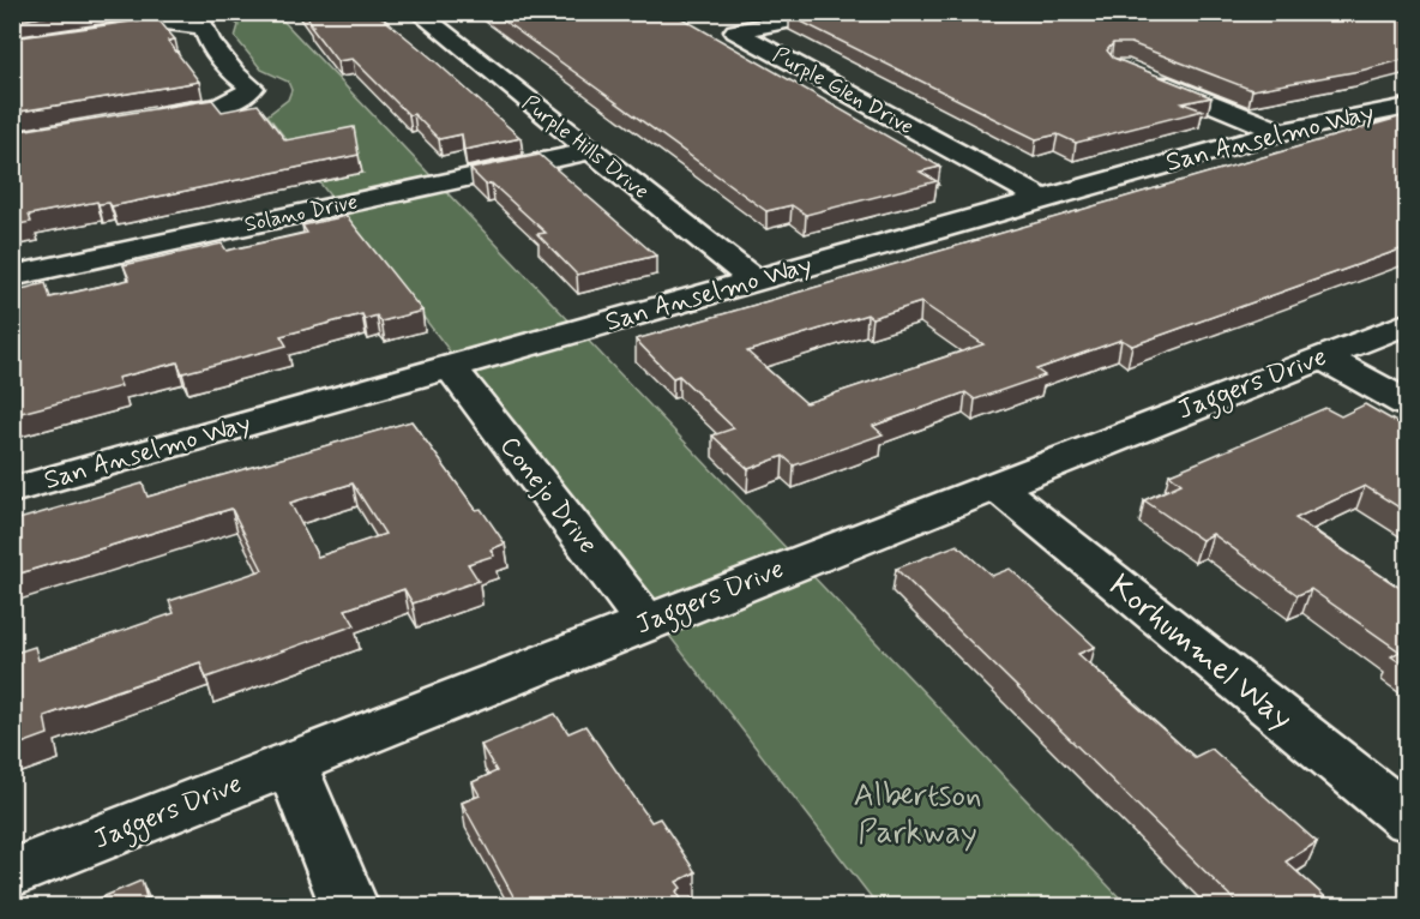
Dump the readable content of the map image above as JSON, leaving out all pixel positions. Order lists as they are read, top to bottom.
{
  "streets": {
    "street": [
      "Purple Glen Drive",
      "San Anselmo Way",
      "Purple Hills Drive",
      "Solano Drive",
      "Jaggers Drive",
      "Conejo Drive",
      "Korhummel Way"
    ]
  },
  "crossings": [
    ["Purple Glen Drive", "San Anselmo Way"],
    ["San Anselmo Way", "Purple Hills Drive"],
    ["San Anselmo Way", "Conejo Drive"],
    ["Purple Hills Drive", "Solano Drive"],
    ["Jaggers Drive", "Conejo Drive"],
    ["Jaggers Drive", "Korhummel Way"]
  ],
  "parks": ["Albertson Parkway"]
}
